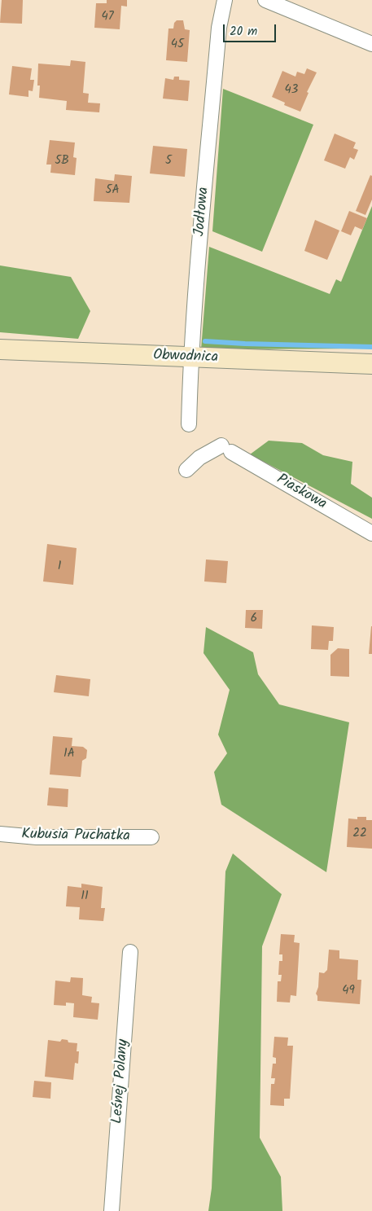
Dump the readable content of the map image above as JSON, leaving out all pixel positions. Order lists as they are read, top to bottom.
{
  "streets": {
    "main road": ["Obwodnica"],
    "street": [
      "Jodłowa",
      "Piaskowa",
      "Kubusia Puchatka",
      "Leśnej Polany"
    ]
  },
  "crossings": [
    ["Jodłowa", "Obwodnica"]
  ],
  "house_numbers": [
    "47",
    "45",
    "43",
    "5B",
    "5",
    "5A",
    "1",
    "6",
    "1A",
    "22",
    "11",
    "49"
  ],
  "scale_bar": "20 m"
}
